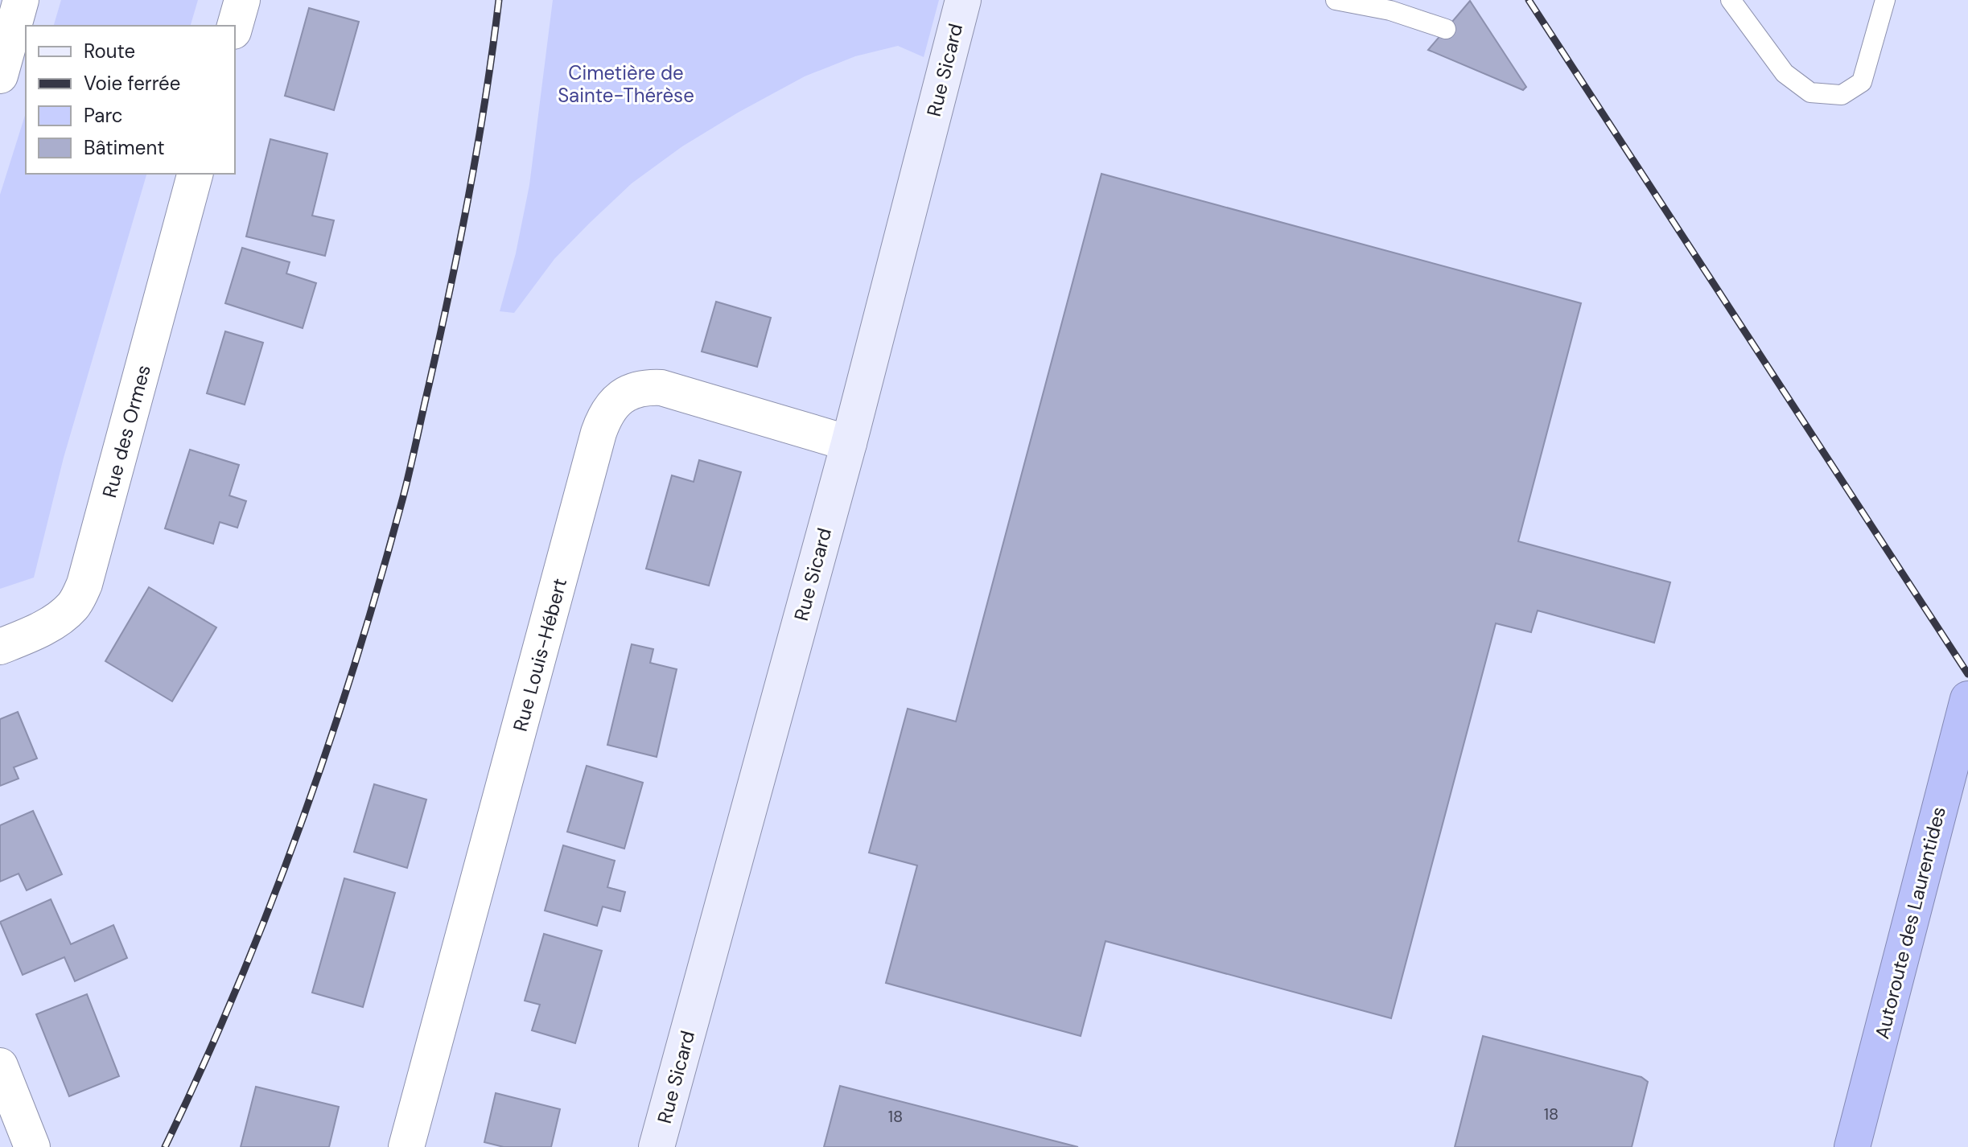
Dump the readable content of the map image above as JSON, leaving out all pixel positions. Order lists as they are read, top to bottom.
{
  "streets": {
    "highway": ["Autoroute des Laurentides"],
    "street": ["Rue Sicard", "Rue des Ormes", "Rue Louis-Hébert"]
  },
  "crossings": [
    ["Rue Sicard", "Rue Louis-Hébert"]
  ],
  "parks": ["Cimetière de Sainte-Thérèse"],
  "house_numbers": ["18", "18"],
  "legend": [
    "Route",
    "Voie ferrée",
    "Parc",
    "Bâtiment"
  ]
}
